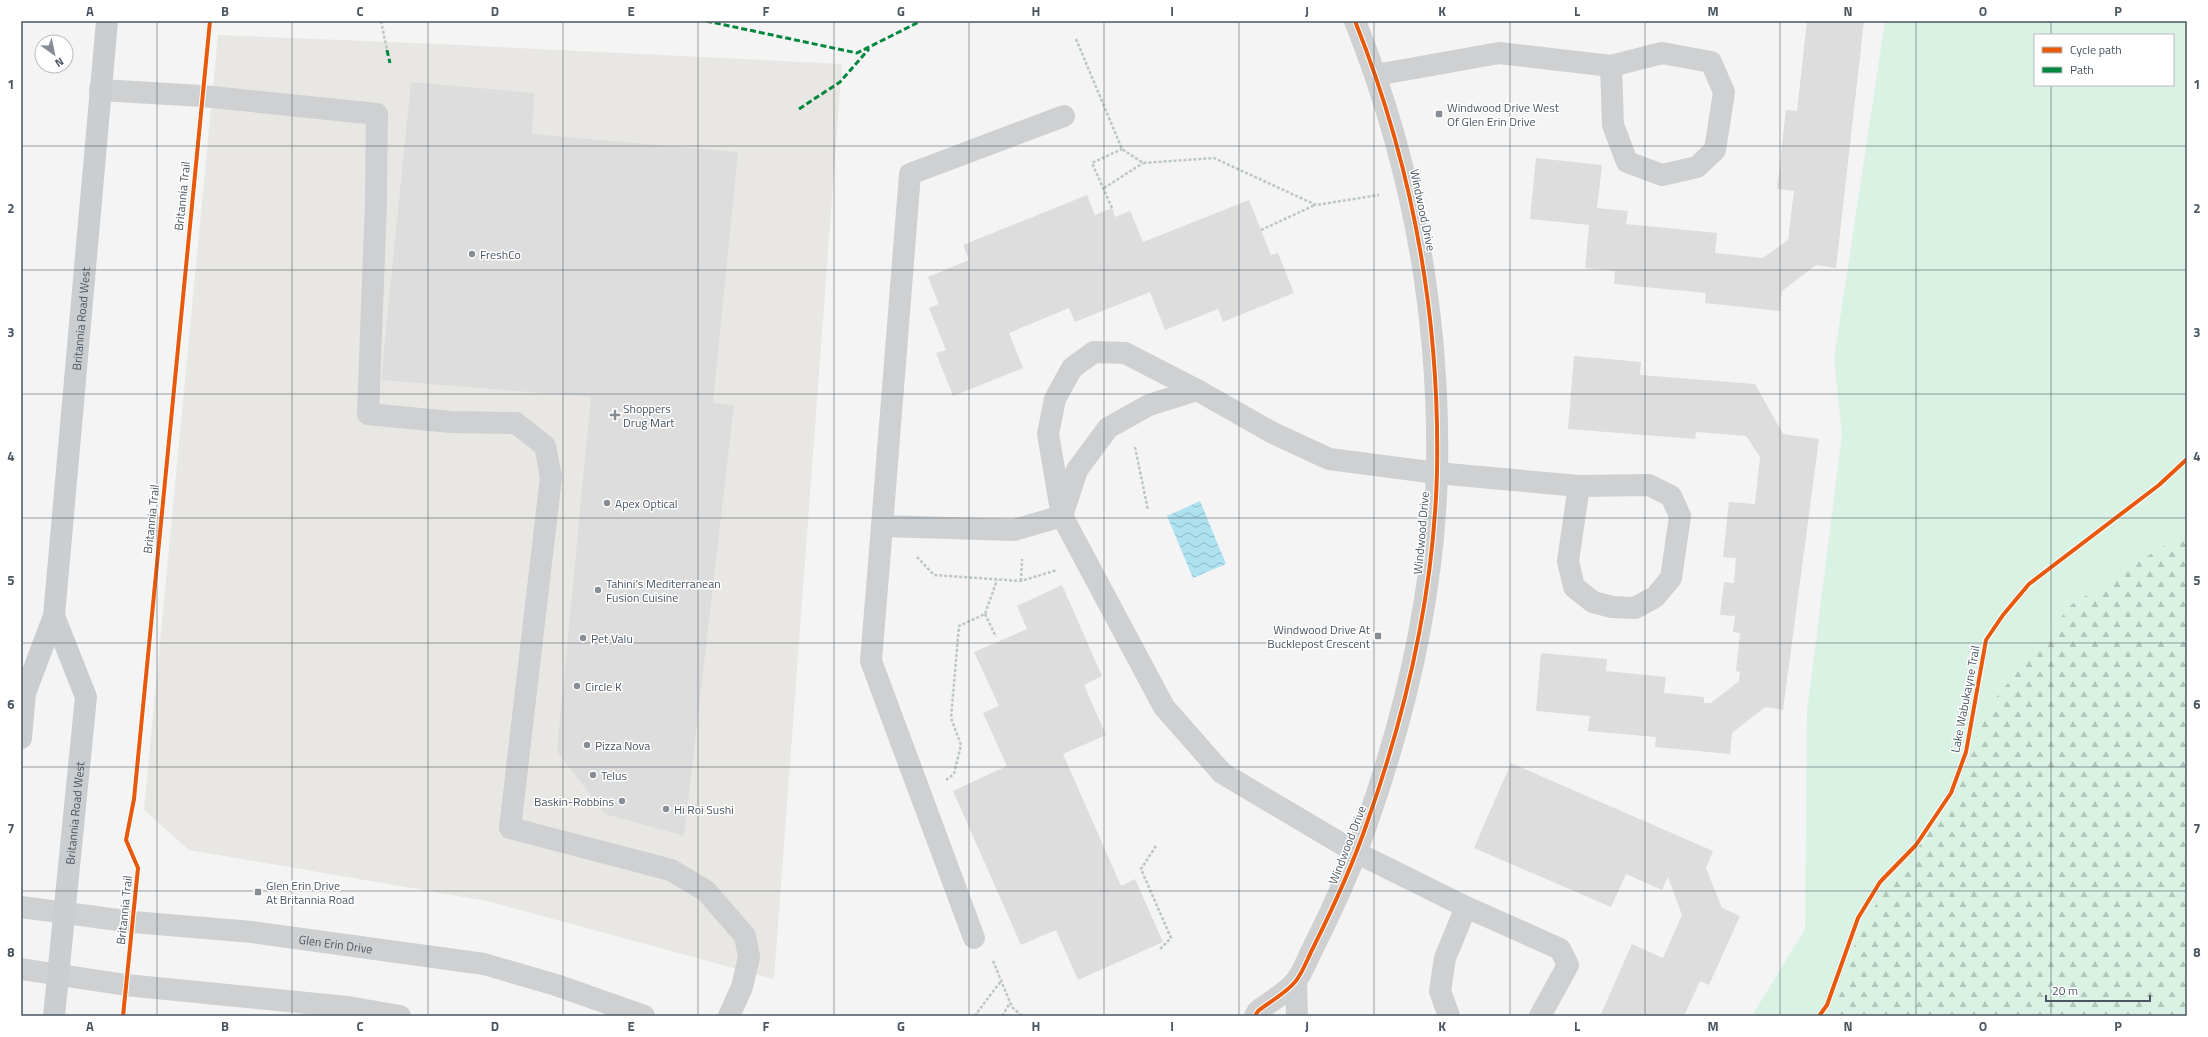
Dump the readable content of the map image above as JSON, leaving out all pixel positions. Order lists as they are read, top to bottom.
{
  "streets": {
    "main road": ["Britannia Road West"],
    "street": ["Windwood Drive", "Glen Erin Drive"],
    "cycle path": ["Britannia Trail", "Lake Wabukayne Trail"]
  },
  "crossings": [
    ["Britannia Road West", "Glen Erin Drive"]
  ],
  "places": {
    "transit": ["Windwood Drive West Of Glen Erin Drive", "Windwood Drive At Bucklepost Crescent", "Glen Erin Drive At Britannia Road"],
    "other": [
      "FreshCo",
      "Apex Optical",
      "Tahini’s Mediterranean Fusion Cuisine",
      "Pet Valu",
      "Circle K",
      "Pizza Nova",
      "Telus",
      "Baskin-Robbins",
      "Hi Roi Sushi"
    ],
    "health": ["Shoppers Drug Mart"]
  },
  "legend": ["Cycle path", "Path"],
  "scale_bar": "20 m",
  "north": "bottom right",
  "grid": {
    "columns": [
      "A",
      "B",
      "C",
      "D",
      "E",
      "F",
      "G",
      "H",
      "I",
      "J",
      "K",
      "L",
      "M",
      "N",
      "O",
      "P"
    ],
    "rows": [
      "1",
      "2",
      "3",
      "4",
      "5",
      "6",
      "7",
      "8"
    ]
  }
}
